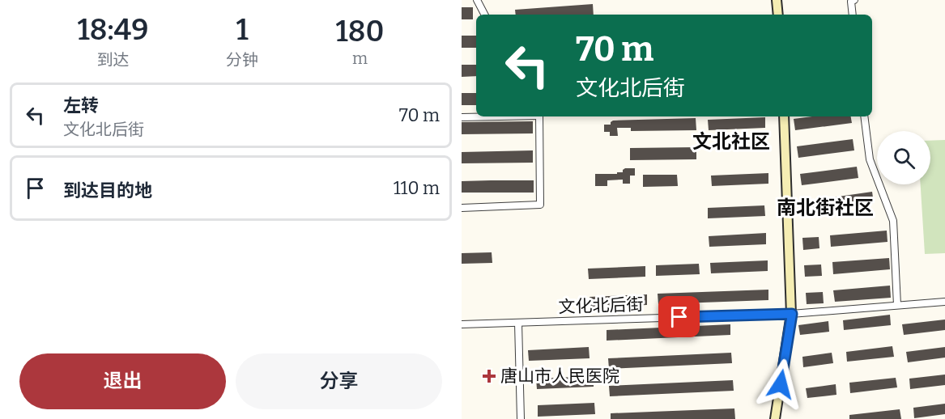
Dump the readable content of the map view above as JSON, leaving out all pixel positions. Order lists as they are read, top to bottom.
{
  "streets": {
    "street": ["文化北后街"]
  },
  "districts": ["文北社区", "南北街社区"],
  "places": {
    "health": ["唐山市人民医院"]
  },
  "page": {
    "eta": [
      "18:49",
      "到达",
      "1",
      "分钟",
      "180",
      "m"
    ],
    "turn": ["70 m", "文化北后街"],
    "list": [
      {
        "name": "左转",
        "note": "文化北后街",
        "value": "70 m"
      },
      {
        "name": "到达目的地",
        "value": "110 m"
      }
    ],
    "buttons": ["退出", "分享"]
  }
}
